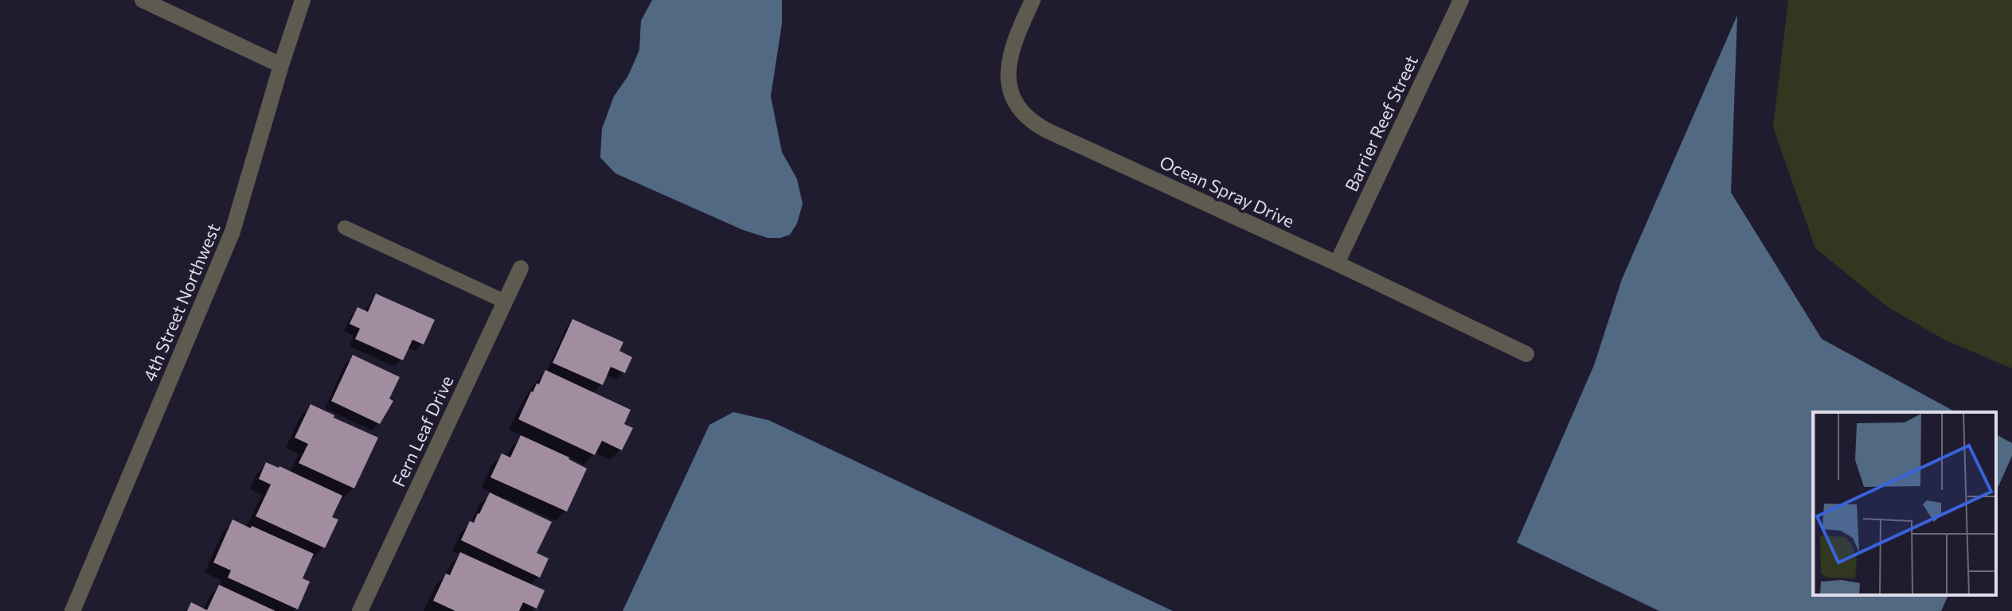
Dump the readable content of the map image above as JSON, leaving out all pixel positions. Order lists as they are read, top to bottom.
{
  "streets": {
    "street": [
      "Barrier Reef Street",
      "Ocean Spray Drive",
      "4th Street Northwest",
      "Fern Leaf Drive"
    ]
  },
  "crossings": [
    ["Barrier Reef Street", "Ocean Spray Drive"]
  ]
}
